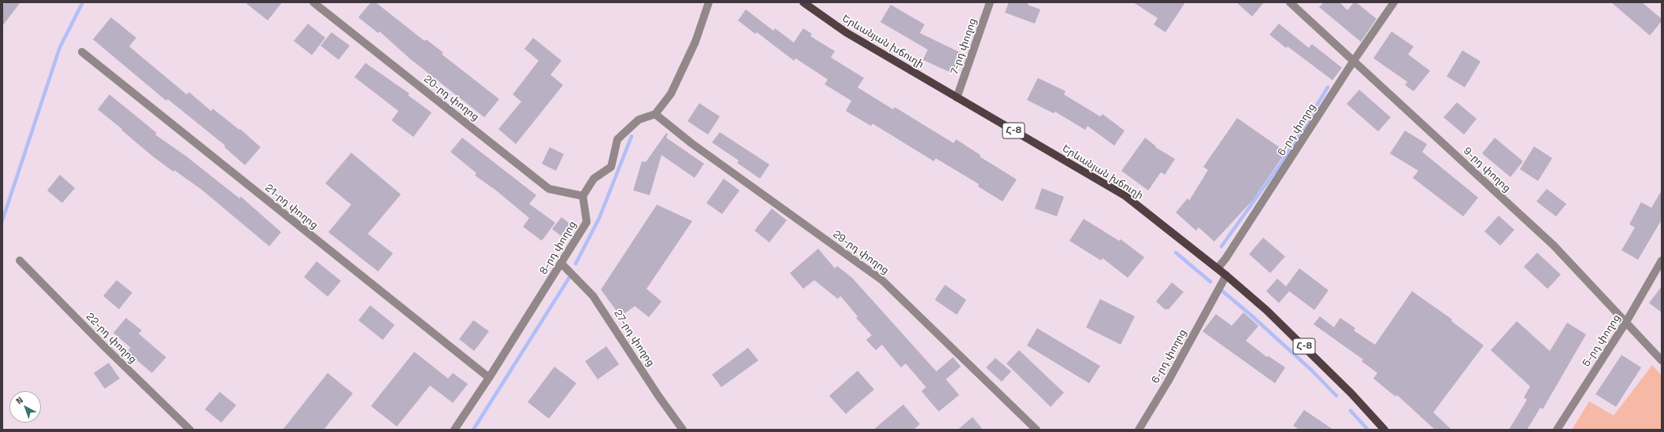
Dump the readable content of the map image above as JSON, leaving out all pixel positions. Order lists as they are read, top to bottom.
{
  "streets": {
    "main road": ["Երևանյան խճուղի", "Հ-8"],
    "street": [
      "7-րդ փողոց",
      "20-րդ փողոց",
      "6-րդ փողոց",
      "9-րդ փողոց",
      "21-րդ փողոց",
      "8-րդ փողոց",
      "29-րդ փողոց",
      "22-րդ փողոց",
      "27-րդ փողոց",
      "5-րդ փողոց"
    ]
  },
  "crossings": [
    ["Երևանյան խճուղի", "7-րդ փողոց"],
    ["Երևանյան խճուղի", "6-րդ փողոց"],
    ["20-րդ փողոց", "8-րդ փողոց"],
    ["6-րդ փողոց", "9-րդ փողոց"],
    ["9-րդ փողոց", "5-րդ փողոց"],
    ["21-րդ փողոց", "8-րդ փողոց"],
    ["8-րդ փողոց", "27-րդ փողոց"]
  ],
  "north": "top left"
}
